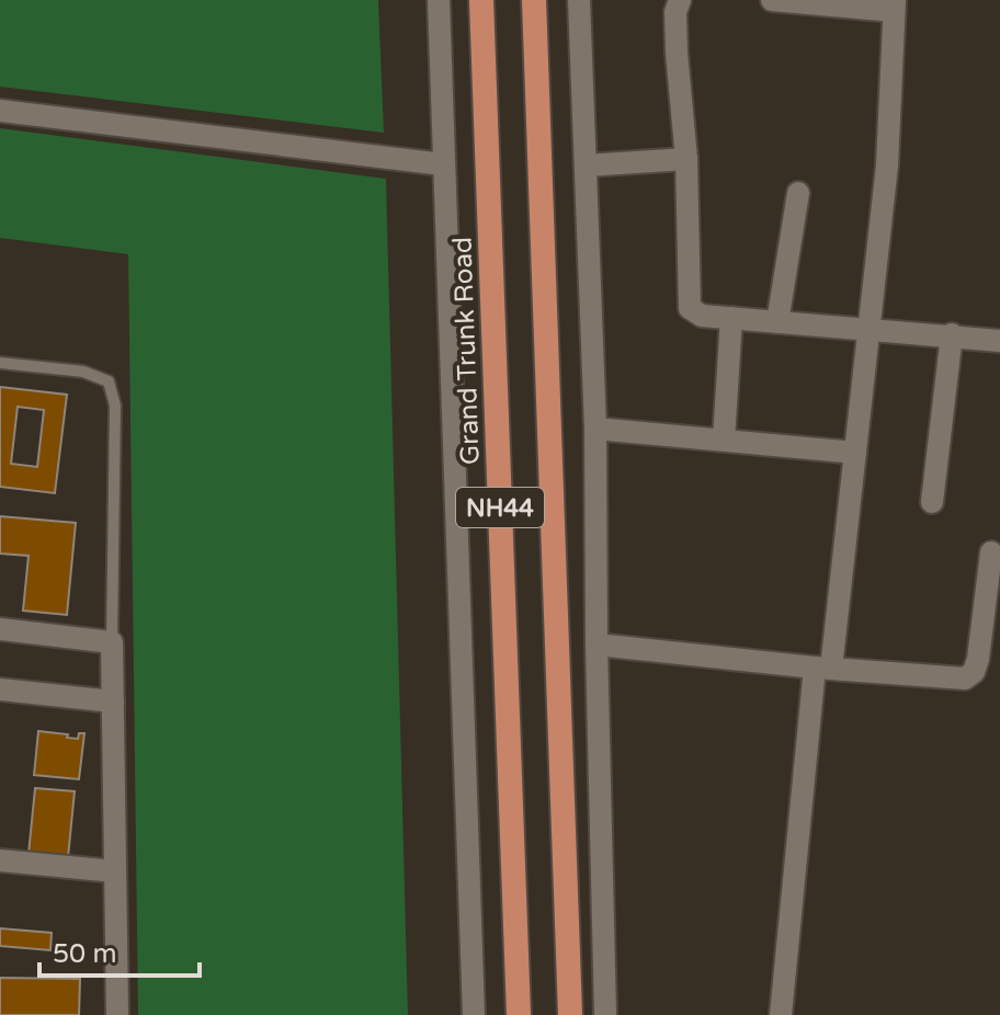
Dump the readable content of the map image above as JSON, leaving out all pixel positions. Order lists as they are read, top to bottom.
{
  "streets": {
    "highway": ["Grand Trunk Road", "NH44"]
  },
  "scale_bar": "50 m"
}
